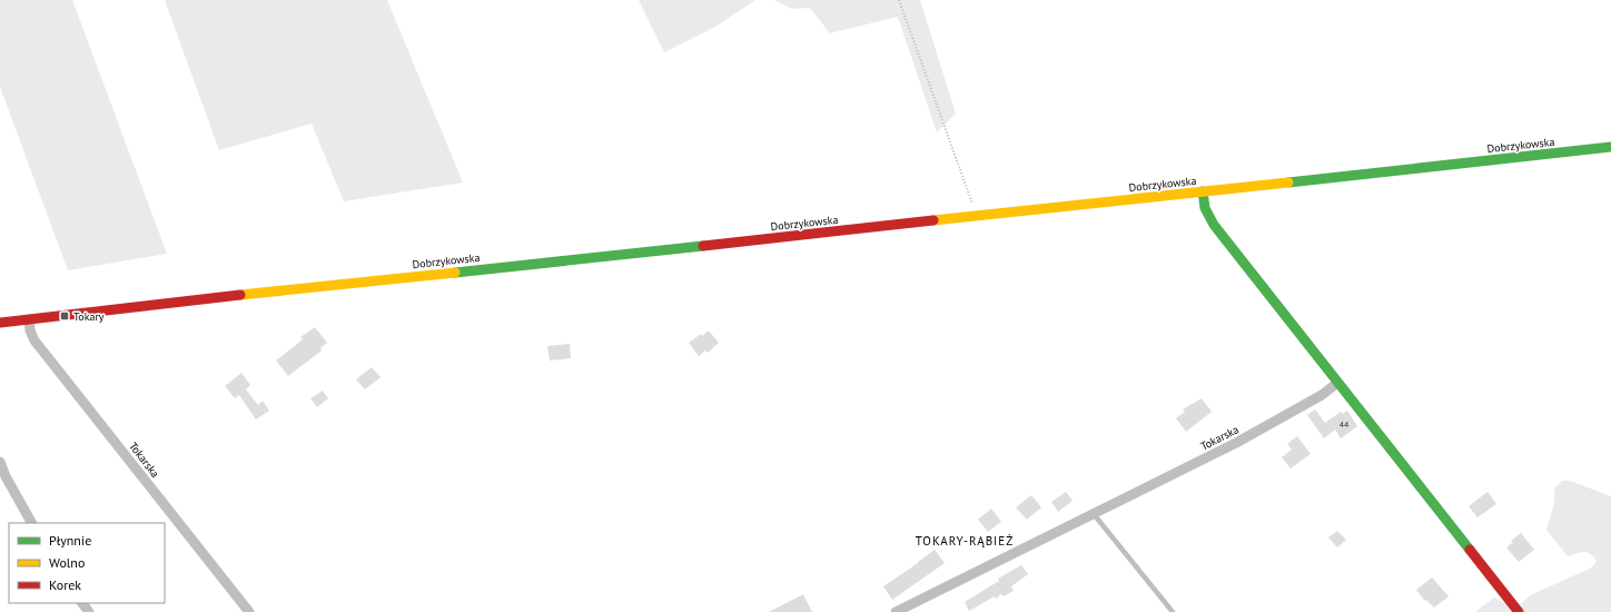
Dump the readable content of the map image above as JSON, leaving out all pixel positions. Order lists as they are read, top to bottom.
{
  "streets": {
    "main road": ["Dobrzykowska"],
    "street": ["Tokarska"]
  },
  "crossings": [
    ["Dobrzykowska", "Tokarska"]
  ],
  "districts": ["TOKARY-RĄBIEŻ"],
  "places": {
    "transit": ["Tokary"]
  },
  "house_numbers": ["44"],
  "legend": ["Płynnie", "Wolno", "Korek"]
}
